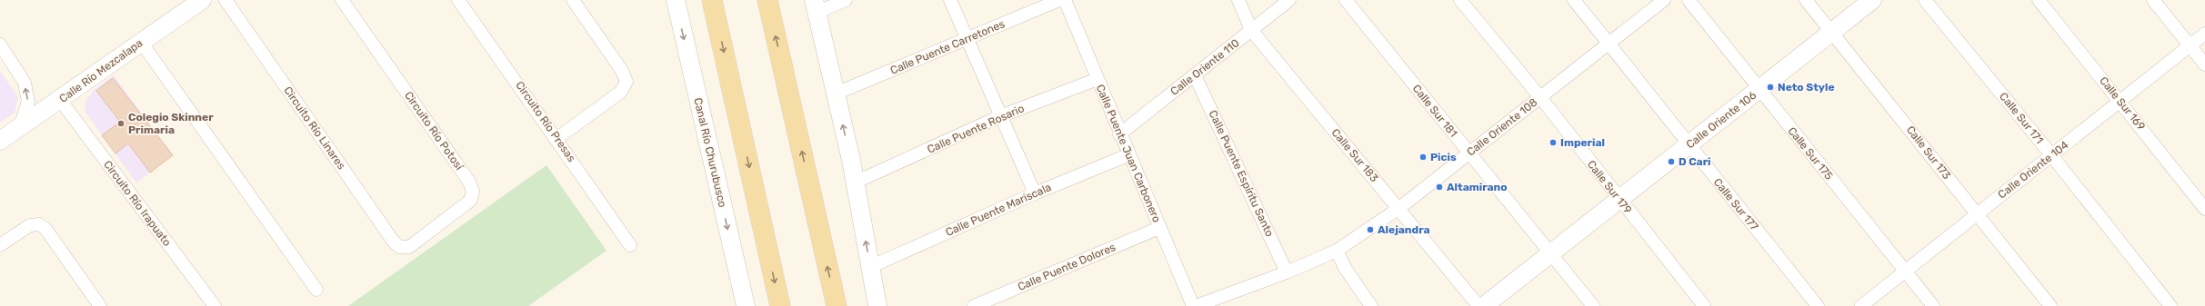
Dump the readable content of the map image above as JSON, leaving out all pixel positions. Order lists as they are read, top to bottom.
{
  "streets": {
    "street": [
      "Calle Puente Carretones",
      "Calle Oriente 110",
      "Calle Río Mezcalapa",
      "Calle Sur 169",
      "Calle Sur 181",
      "Calle Sur 171",
      "Calle Oriente 106",
      "Circuito Río Presas",
      "Calle Oriente 108",
      "Circuito Río Linares",
      "Calle Puente Rosario",
      "Circuito Río Potosí",
      "Canal Río Churubusco",
      "Calle Sur 173",
      "Calle Puente Juan Carbonero",
      "Calle Sur 175",
      "Calle Sur 183",
      "Calle Oriente 104",
      "Calle Puente Espíritu Santo",
      "Calle Sur 179",
      "Circuito Río Irapuato",
      "Calle Sur 177",
      "Calle Puente Mariscala",
      "Calle Puente Dolores"
    ]
  },
  "crossings": [
    ["Calle Oriente 110", "Calle Puente Juan Carbonero"],
    ["Calle Oriente 110", "Calle Sur 183"],
    ["Calle Oriente 110", "Calle Puente Espíritu Santo"],
    ["Calle Río Mezcalapa", "Circuito Río Irapuato"],
    ["Calle Sur 169", "Calle Oriente 104"],
    ["Calle Sur 181", "Calle Oriente 106"],
    ["Calle Sur 181", "Calle Oriente 108"],
    ["Calle Sur 171", "Calle Oriente 104"],
    ["Calle Oriente 106", "Calle Sur 173"],
    ["Calle Oriente 106", "Calle Sur 175"],
    ["Calle Oriente 106", "Calle Sur 179"],
    ["Calle Oriente 106", "Calle Sur 177"],
    ["Calle Oriente 108", "Calle Sur 183"],
    ["Calle Oriente 108", "Calle Puente Espíritu Santo"],
    ["Calle Oriente 108", "Calle Sur 179"],
    ["Calle Oriente 108", "Calle Sur 177"],
    ["Circuito Río Linares", "Circuito Río Potosí"],
    ["Calle Puente Rosario", "Calle Puente Juan Carbonero"],
    ["Calle Sur 173", "Calle Oriente 104"],
    ["Calle Puente Juan Carbonero", "Calle Puente Mariscala"],
    ["Calle Puente Juan Carbonero", "Calle Puente Dolores"],
    ["Calle Sur 175", "Calle Oriente 104"]
  ],
  "places": [
    "Neto Style",
    "Colegio Skinner Primaria",
    "Imperial",
    "Picis",
    "D Cari",
    "Altamirano",
    "Alejandra"
  ]
}
